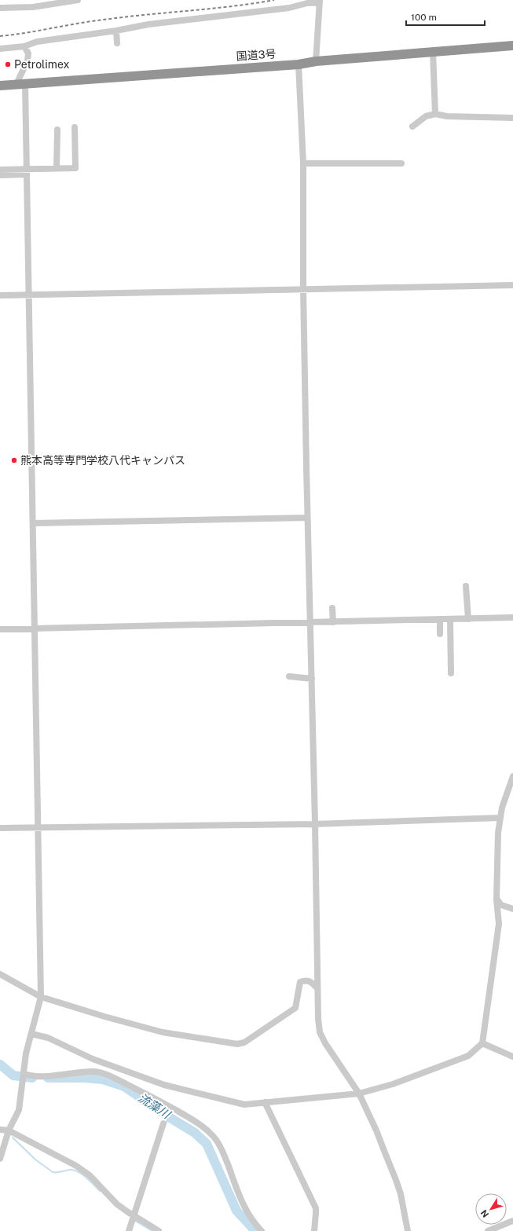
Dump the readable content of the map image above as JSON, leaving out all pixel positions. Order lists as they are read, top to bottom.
{
  "streets": {
    "highway": ["国道3号"]
  },
  "water": ["流藻川"],
  "places": ["Petrolimex", "熊本高等専門学校八代キャンパス"],
  "scale_bar": "100 m",
  "north": "bottom left"
}
